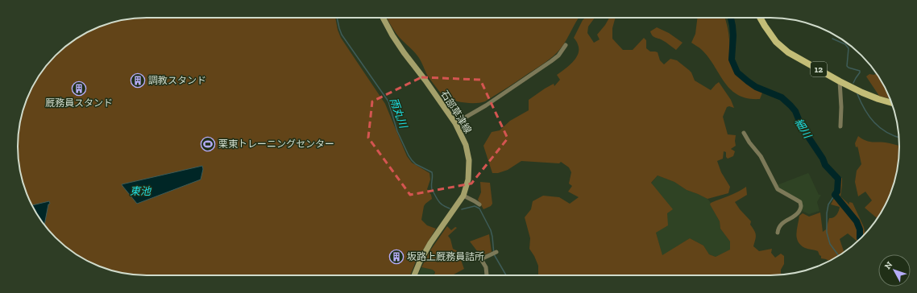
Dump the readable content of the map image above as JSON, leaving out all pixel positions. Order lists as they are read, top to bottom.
{
  "streets": {
    "main road": ["12", "石部草津線"]
  },
  "water": ["雨丸川", "細川", "東池"],
  "places": {
    "building": ["調教スタンド", "厩務員スタンド", "坂路上厩務員詰所"],
    "sports": ["栗東トレーニングセンター"]
  },
  "north": "top left"
}
